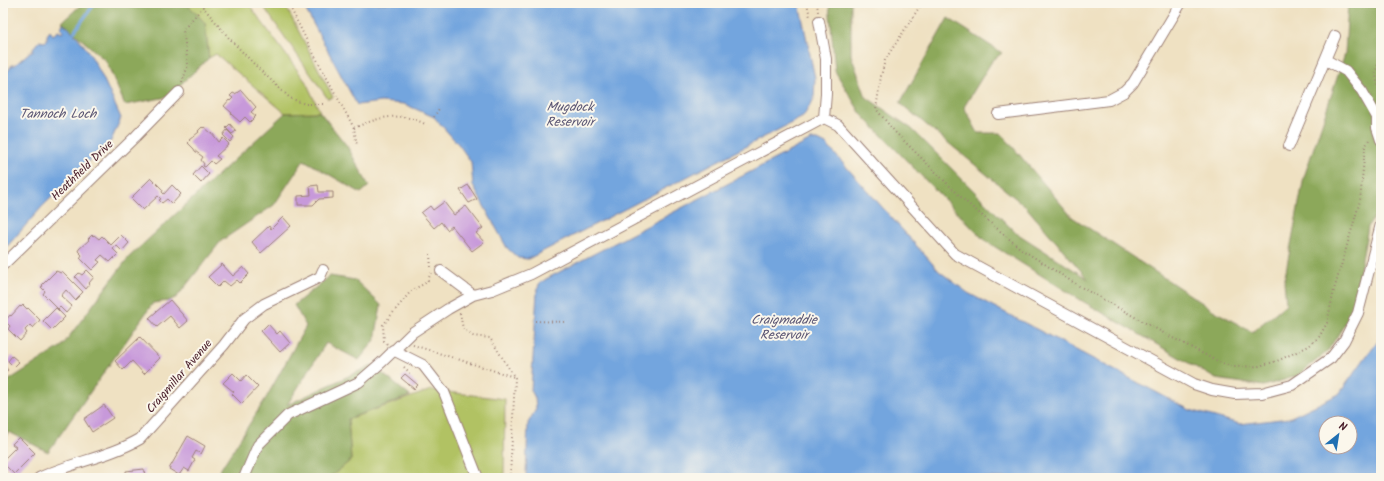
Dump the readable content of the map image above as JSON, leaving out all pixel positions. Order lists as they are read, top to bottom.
{
  "streets": {
    "street": ["Heathfield Drive", "Craigmillar Avenue"]
  },
  "water": ["Mugdock Reservoir", "Tannoch Loch", "Craigmaddie Reservoir"],
  "north": "top right"
}
